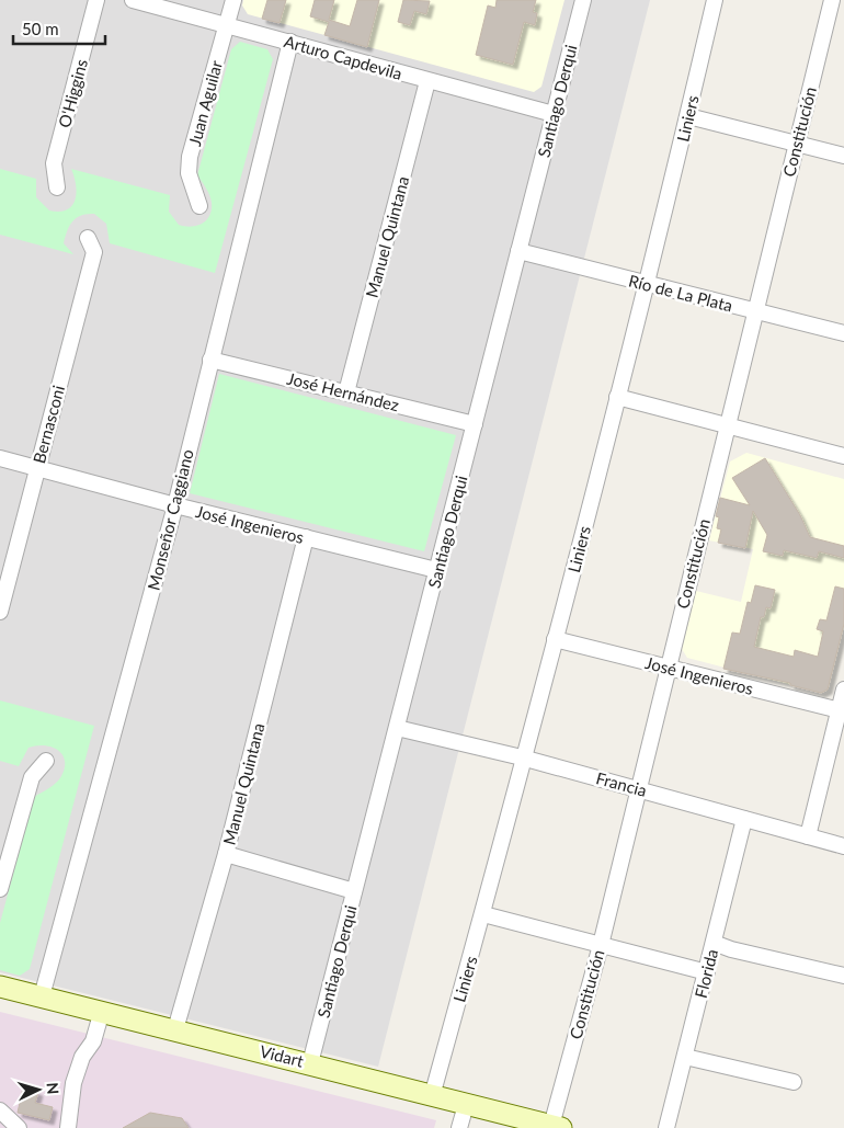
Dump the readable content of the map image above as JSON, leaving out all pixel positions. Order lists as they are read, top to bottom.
{
  "streets": {
    "street": [
      "Arturo Capdevila",
      "O'Higgins",
      "Santiago Derqui",
      "Juan Aguilar",
      "Liniers",
      "Constitución",
      "Manuel Quintana",
      "Río de La Plata",
      "José Hernández",
      "Bernasconi",
      "Monseñor Caggiano",
      "José Ingenieros",
      "Francia",
      "Florida",
      "Vidart"
    ]
  },
  "crossings": [
    ["Arturo Capdevila", "Santiago Derqui"],
    ["Arturo Capdevila", "Juan Aguilar"],
    ["Arturo Capdevila", "Manuel Quintana"],
    ["Arturo Capdevila", "Monseñor Caggiano"],
    ["Santiago Derqui", "Río de La Plata"],
    ["Santiago Derqui", "José Hernández"],
    ["Santiago Derqui", "José Ingenieros"],
    ["Santiago Derqui", "Francia"],
    ["Santiago Derqui", "Vidart"],
    ["Liniers", "Río de La Plata"],
    ["Liniers", "José Ingenieros"],
    ["Liniers", "Francia"],
    ["Liniers", "Vidart"],
    ["Constitución", "Río de La Plata"],
    ["Constitución", "José Ingenieros"],
    ["Constitución", "Francia"],
    ["Constitución", "Vidart"],
    ["Manuel Quintana", "José Hernández"],
    ["Manuel Quintana", "José Ingenieros"],
    ["Manuel Quintana", "Vidart"],
    ["José Hernández", "Monseñor Caggiano"],
    ["Bernasconi", "José Ingenieros"],
    ["Monseñor Caggiano", "José Ingenieros"],
    ["Monseñor Caggiano", "Vidart"],
    ["Francia", "Florida"]
  ],
  "scale_bar": "50 m",
  "north": "right"
}
